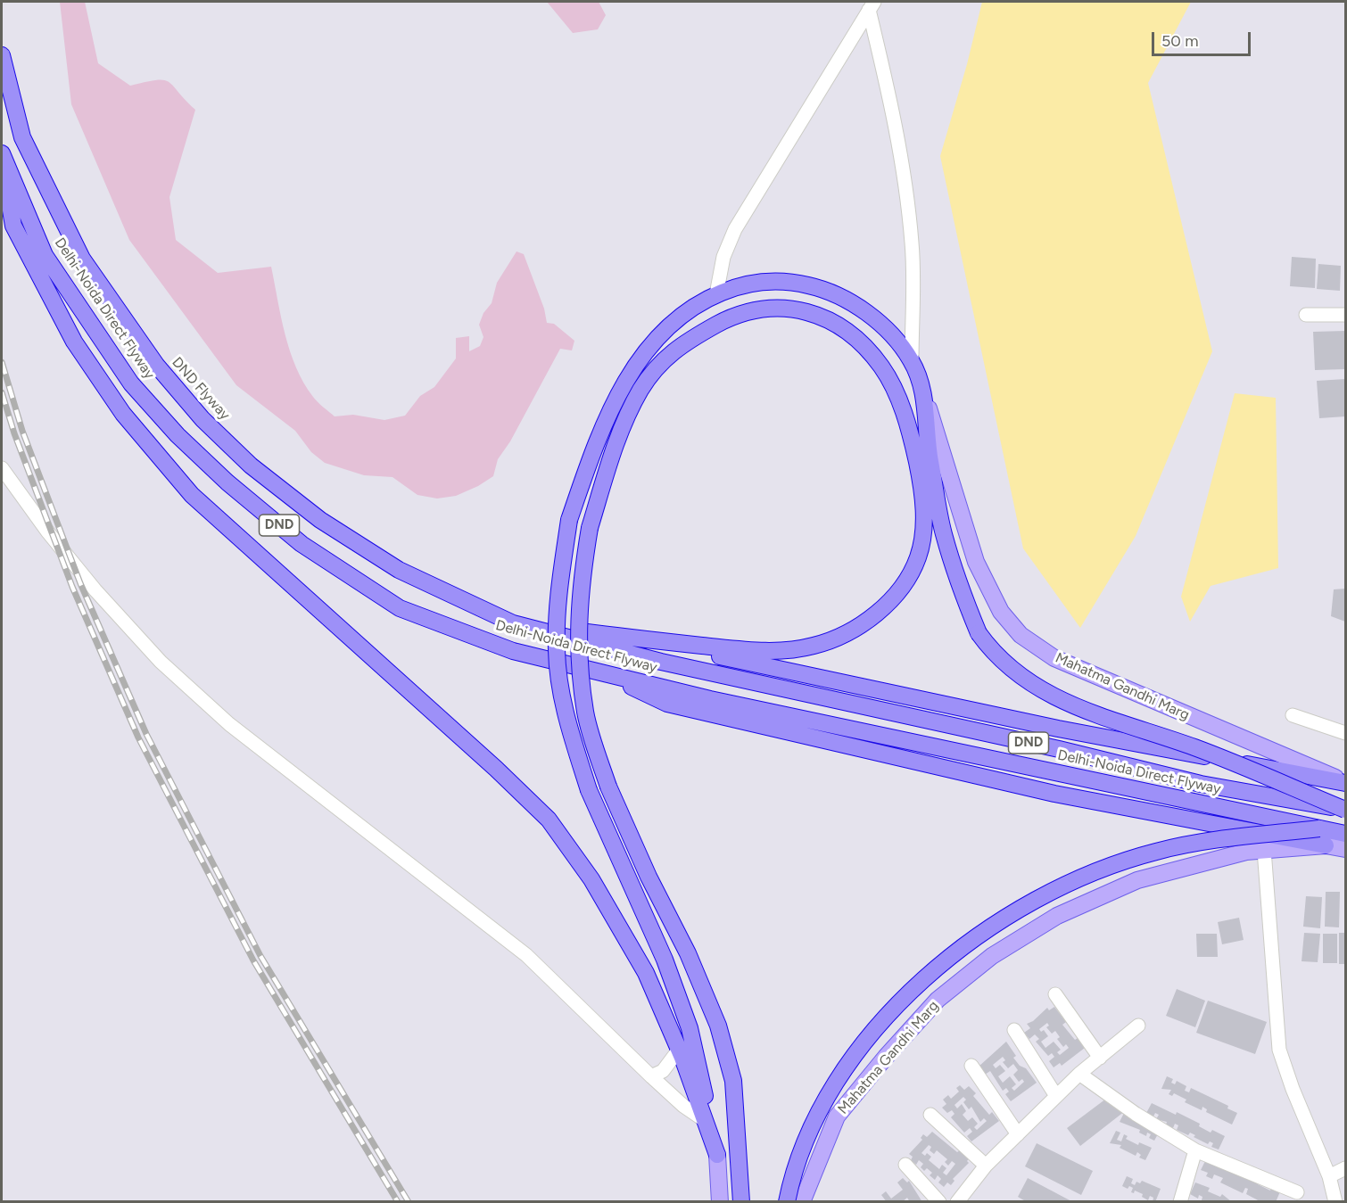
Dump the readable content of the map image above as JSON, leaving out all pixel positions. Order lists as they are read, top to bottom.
{
  "streets": {
    "highway": ["Delhi-Noida Direct Flyway", "DND Flyway", "DND"],
    "main road": ["Mahatma Gandhi Marg"]
  },
  "crossings": [
    ["Delhi-Noida Direct Flyway", "DND Flyway"]
  ],
  "scale_bar": "50 m"
}
